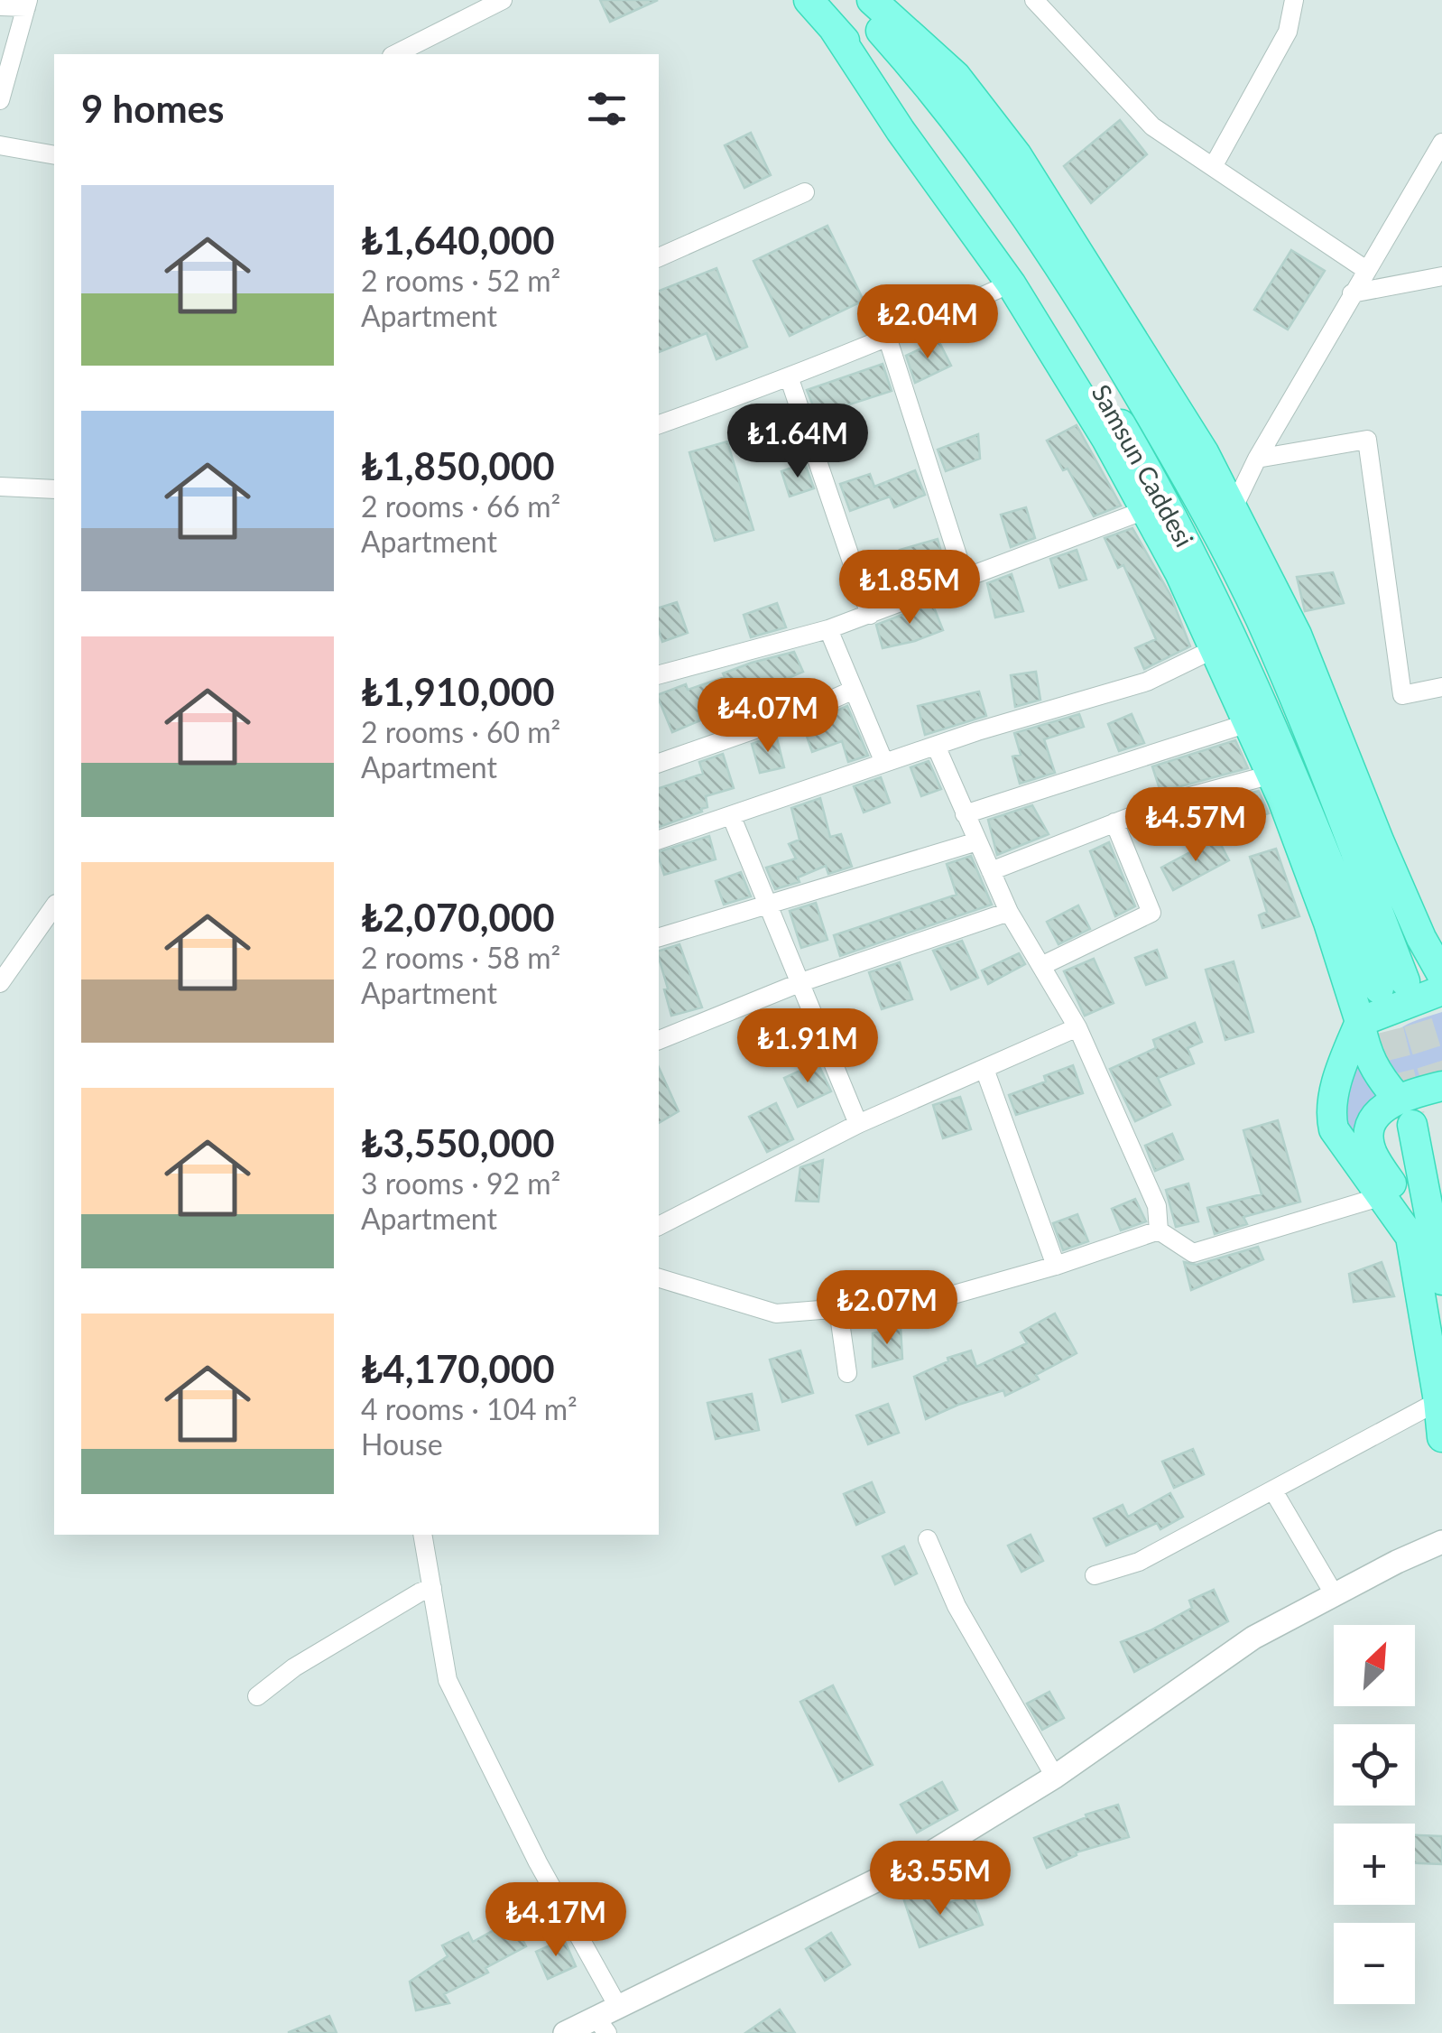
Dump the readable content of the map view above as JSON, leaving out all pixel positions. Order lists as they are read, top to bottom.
{
  "streets": {
    "highway": ["Samsun Caddesi"]
  },
  "north": "top right",
  "page": {
    "heading": "9 homes",
    "list": [
      {
        "name": "₺1,640,000",
        "note": "2 rooms · 52 m² · Apartment"
      },
      {
        "name": "₺1,850,000",
        "note": "2 rooms · 66 m² · Apartment"
      },
      {
        "name": "₺1,910,000",
        "note": "2 rooms · 60 m² · Apartment"
      },
      {
        "name": "₺2,070,000",
        "note": "2 rooms · 58 m² · Apartment"
      },
      {
        "name": "₺3,550,000",
        "note": "3 rooms · 92 m² · Apartment"
      },
      {
        "name": "₺4,170,000",
        "note": "4 rooms · 104 m² · House"
      }
    ],
    "price": [
      "₺2.04M",
      "₺1.64M",
      "₺1.85M",
      "₺4.07M",
      "₺4.57M",
      "₺1.91M",
      "₺2.07M",
      "₺3.55M",
      "₺4.17M"
    ],
    "map_buttons": ["+", "−"]
  }
}
